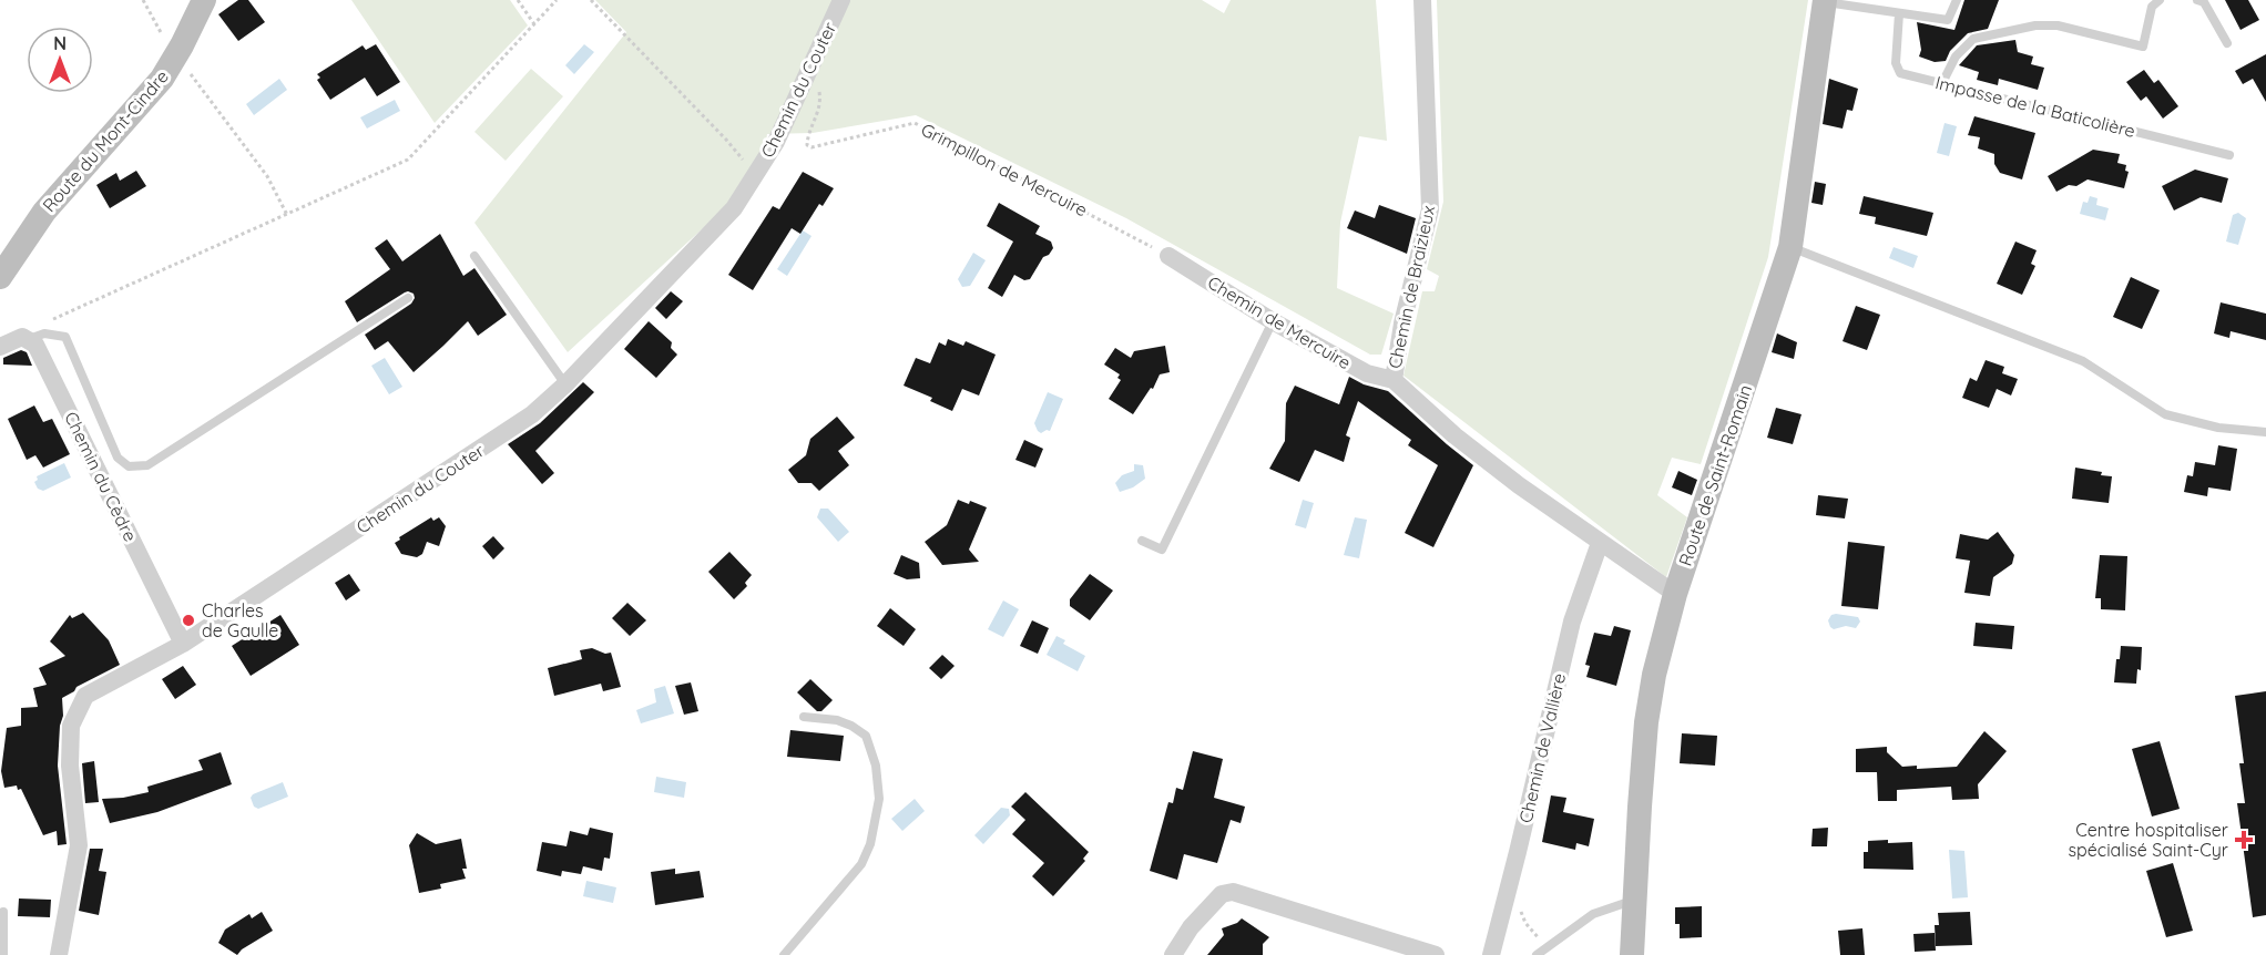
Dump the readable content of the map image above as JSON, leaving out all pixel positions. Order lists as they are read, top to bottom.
{
  "streets": {
    "main road": ["Route du Mont-Cindre", "Route de Saint-Romain"],
    "street": [
      "Chemin du Couter",
      "Chemin de Braizieux",
      "Chemin de Mercuire",
      "Chemin du Cèdre",
      "Chemin de Vallière"
    ],
    "lane": ["Impasse de la Baticolière"],
    "path": ["Grimpillon de Mercuire"]
  },
  "crossings": [
    ["Chemin du Couter", "Chemin du Cèdre"],
    ["Grimpillon de Mercuire", "Chemin de Mercuire"],
    ["Chemin de Braizieux", "Chemin de Mercuire"],
    ["Chemin de Braizieux", "Route de Saint-Romain"],
    ["Chemin de Braizieux", "Chemin de Vallière"]
  ],
  "places": {
    "other": ["Charles de Gaulle"],
    "health": ["Centre hospitaliser spécialisé Saint-Cyr"]
  },
  "north": "top"
}
